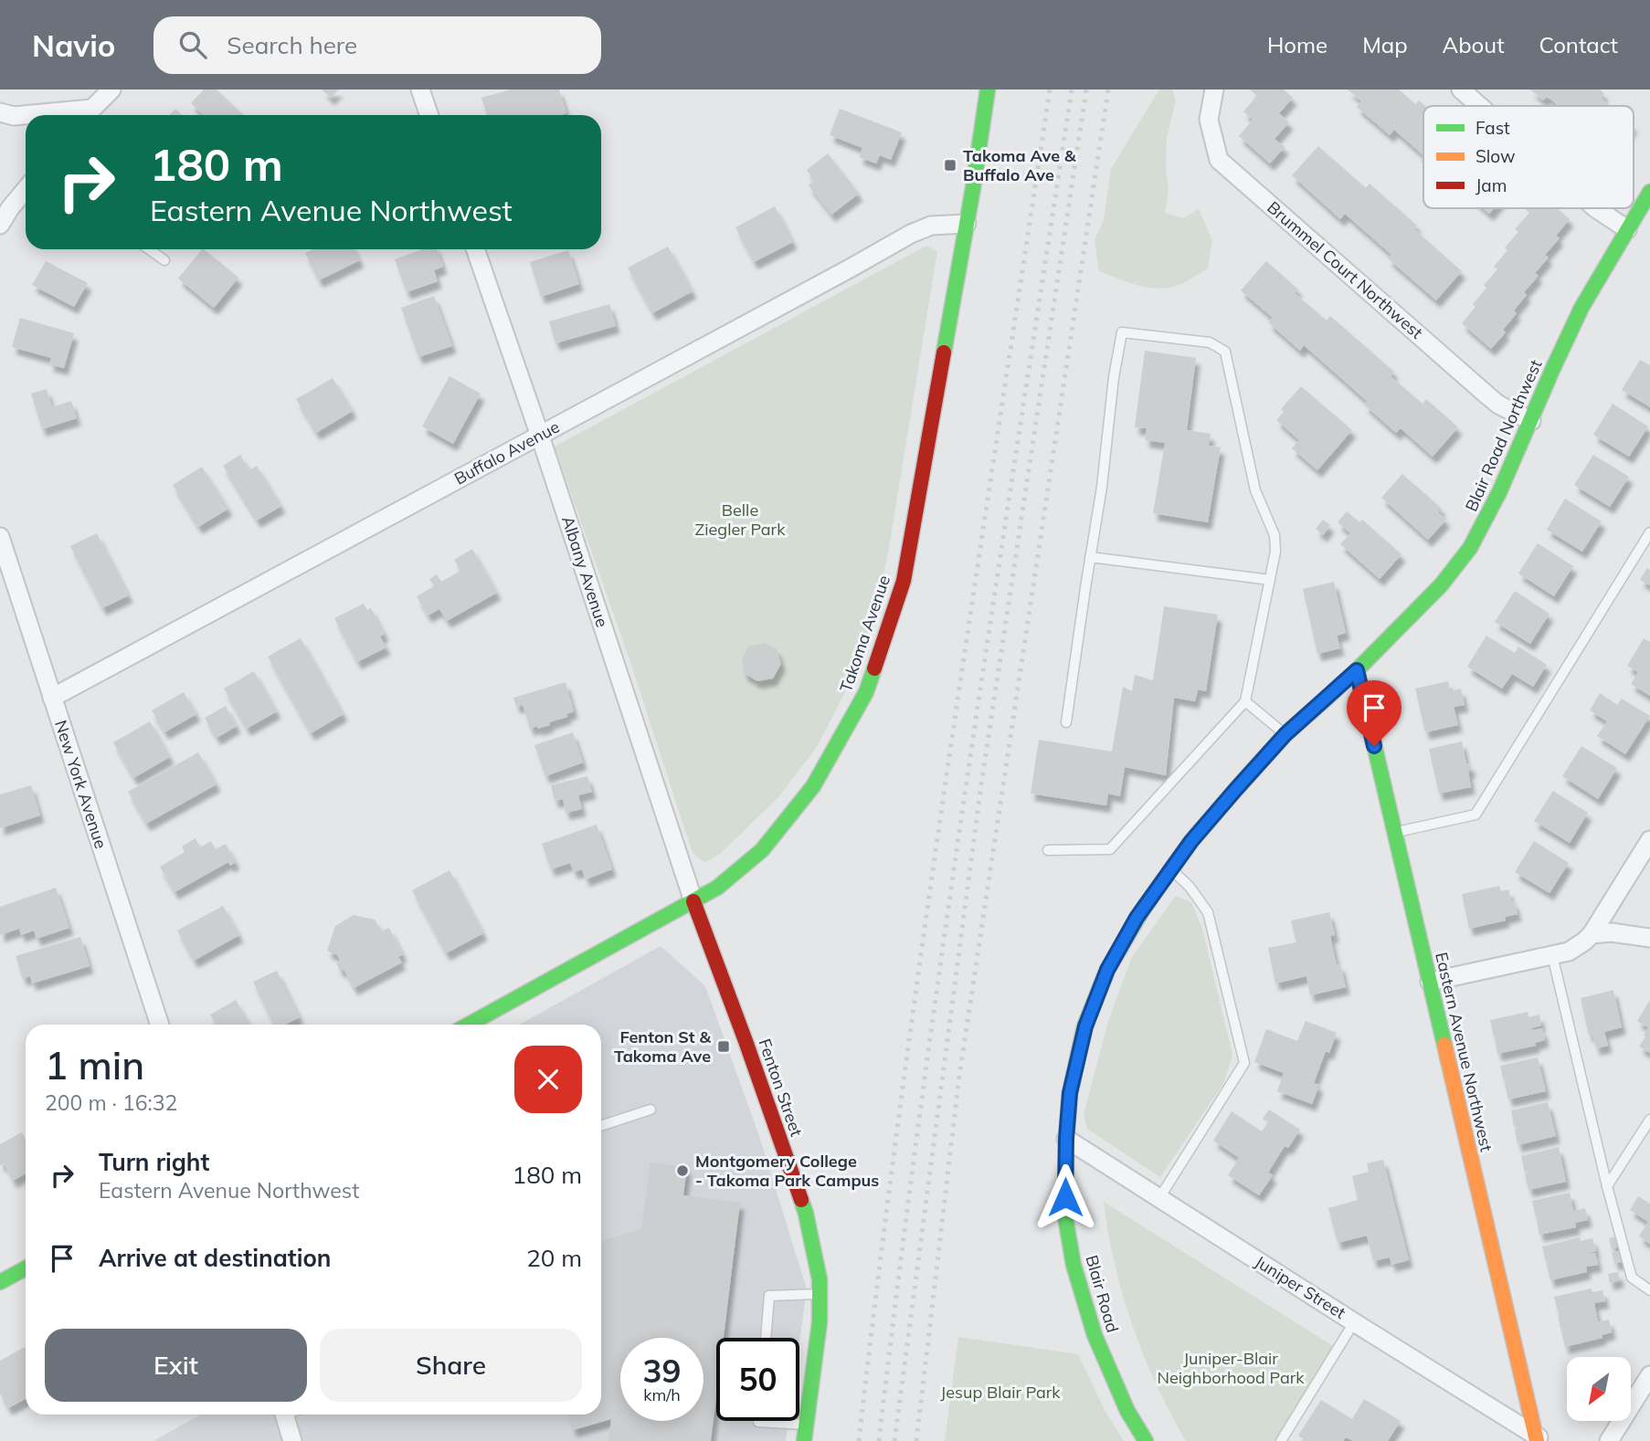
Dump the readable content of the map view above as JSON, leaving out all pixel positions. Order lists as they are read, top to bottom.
{
  "streets": {
    "street": [
      "Brummel Court Northwest",
      "Blair Road Northwest",
      "Buffalo Avenue",
      "Albany Avenue",
      "Takoma Avenue",
      "New York Avenue",
      "Eastern Avenue Northwest",
      "Fenton Street",
      "Juniper Street",
      "Blair Road"
    ]
  },
  "crossings": [
    ["Brummel Court Northwest", "Blair Road Northwest"],
    ["Blair Road Northwest", "Eastern Avenue Northwest"],
    ["Blair Road Northwest", "Blair Road"],
    ["Buffalo Avenue", "Albany Avenue"],
    ["Buffalo Avenue", "Takoma Avenue"],
    ["Buffalo Avenue", "New York Avenue"],
    ["Albany Avenue", "Takoma Avenue"],
    ["Albany Avenue", "Fenton Street"],
    ["Takoma Avenue", "Fenton Street"],
    ["Eastern Avenue Northwest", "Juniper Street"],
    ["Eastern Avenue Northwest", "Blair Road"],
    ["Juniper Street", "Blair Road"]
  ],
  "parks": ["Belle Ziegler Park", "Juniper-Blair Neighborhood Park", "Jesup Blair Park"],
  "places": {
    "transit": ["Takoma Ave & Buffalo Ave", "Fenton St & Takoma Ave"],
    "other": ["Montgomery College - Takoma Park Campus"]
  },
  "legend": ["Fast", "Slow", "Jam"],
  "north": "bottom left",
  "page": {
    "header": "Navio",
    "search": "Search here",
    "nav": [
      "Home",
      "Map",
      "About",
      "Contact"
    ],
    "turn": ["180 m", "Eastern Avenue Northwest"],
    "heading": ["1 min", "200 m · 16:32"],
    "list": [
      {
        "name": "Turn right",
        "note": "Eastern Avenue Northwest",
        "value": "180 m"
      },
      {
        "name": "Arrive at destination",
        "value": "20 m"
      }
    ],
    "buttons": ["Exit", "Share"],
    "speed": "39 km/h",
    "limit": "50"
  }
}
